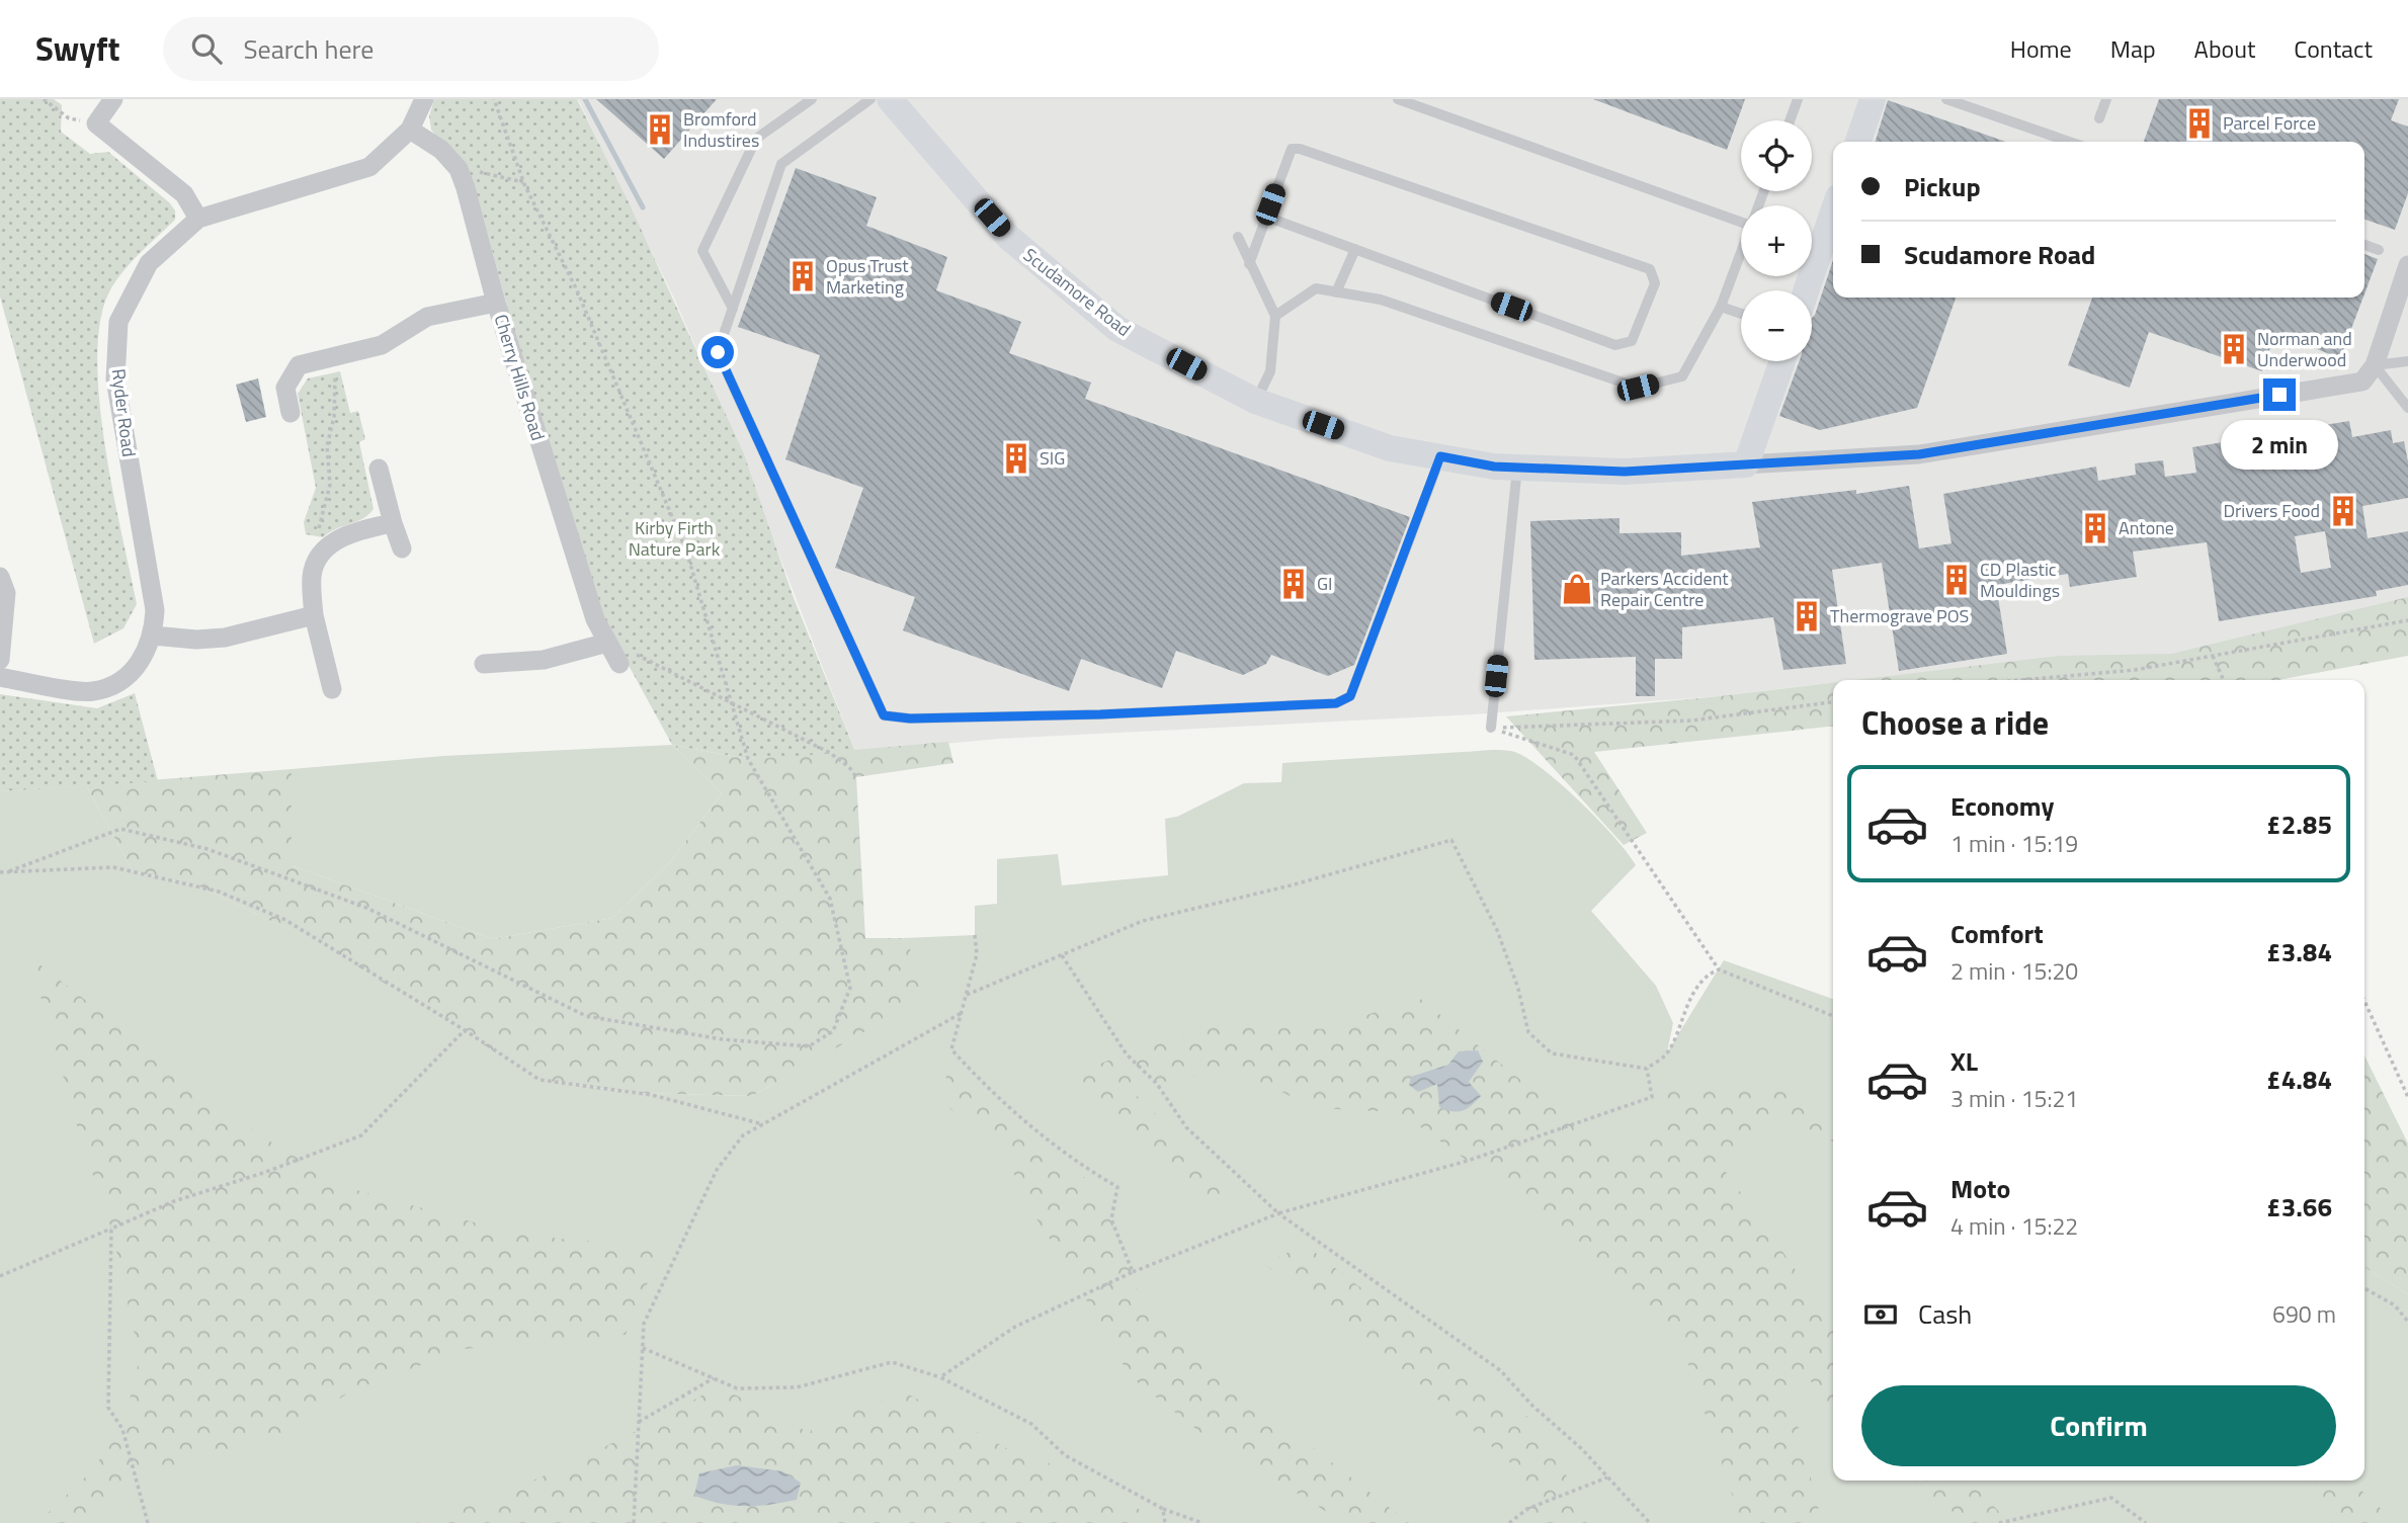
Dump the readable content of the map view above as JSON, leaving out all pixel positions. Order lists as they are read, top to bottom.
{
  "streets": {
    "street": ["Scudamore Road", "Cherry Hills Road", "Ryder Road"]
  },
  "parks": ["Kirby Firth Nature Park"],
  "places": {
    "building": [
      "Parcel Force",
      "Bromford Industires",
      "Opus Trust Marketing",
      "Norman and Underwood",
      "SIG",
      "Drivers Food",
      "Antone",
      "CD Plastic Mouldings",
      "GI",
      "Thermograve POS"
    ],
    "shop": ["Parkers Accident Repair Centre"]
  },
  "page": {
    "header": "Swyft",
    "search": "Search here",
    "nav": [
      "Home",
      "Map",
      "About",
      "Contact"
    ],
    "map_buttons": ["+", "−"],
    "banner": ["Pickup", "Scudamore Road"],
    "bubble": "2 min",
    "heading": "Choose a ride",
    "list": [
      {
        "name": "Economy",
        "note": "1 min · 15:19",
        "value": "£2.85"
      },
      {
        "name": "Comfort",
        "note": "2 min · 15:20",
        "value": "£3.84"
      },
      {
        "name": "XL",
        "note": "3 min · 15:21",
        "value": "£4.84"
      },
      {
        "name": "Moto",
        "note": "4 min · 15:22",
        "value": "£3.66"
      }
    ],
    "pay": ["Cash", "690 m"],
    "buttons": "Confirm"
  }
}
